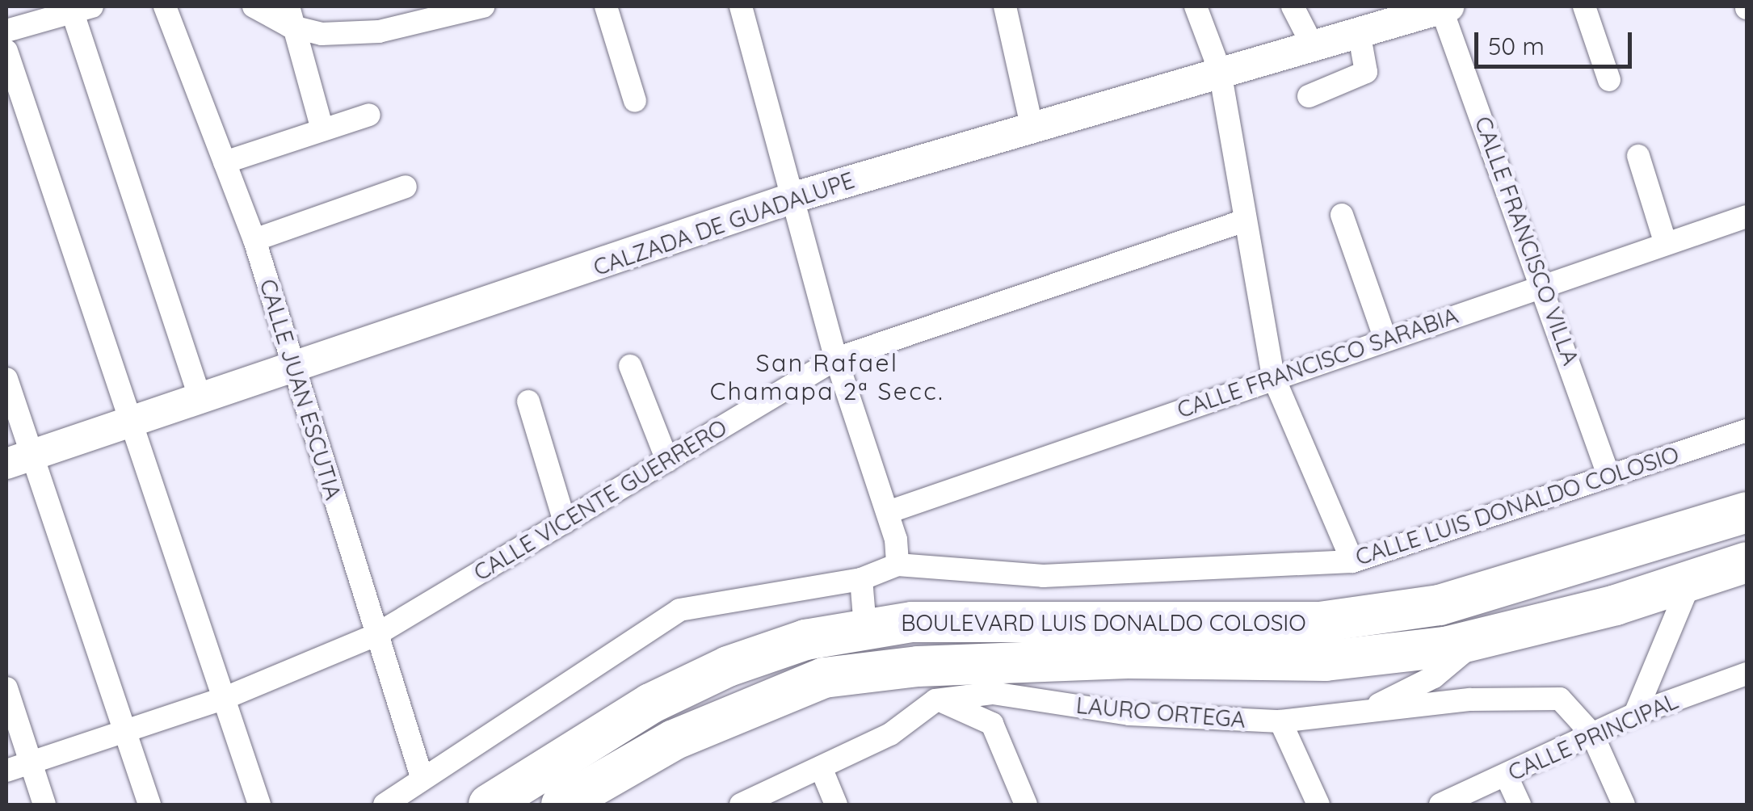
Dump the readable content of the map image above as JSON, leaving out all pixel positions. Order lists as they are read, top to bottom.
{
  "streets": {
    "highway": ["BOULEVARD LUIS DONALDO COLOSIO"],
    "street": [
      "CALZADA DE GUADALUPE",
      "CALLE FRANCISCO VILLA",
      "CALLE FRANCISCO SARABIA",
      "CALLE JUAN ESCUTIA",
      "CALLE VICENTE GUERRERO",
      "CALLE LUIS DONALDO COLOSIO",
      "LAURO ORTEGA",
      "CALLE PRINCIPAL"
    ]
  },
  "crossings": [
    ["CALZADA DE GUADALUPE", "CALLE FRANCISCO VILLA"],
    ["CALZADA DE GUADALUPE", "CALLE JUAN ESCUTIA"],
    ["CALLE FRANCISCO VILLA", "CALLE FRANCISCO SARABIA"],
    ["CALLE FRANCISCO VILLA", "CALLE LUIS DONALDO COLOSIO"],
    ["CALLE JUAN ESCUTIA", "CALLE VICENTE GUERRERO"],
    ["LAURO ORTEGA", "CALLE PRINCIPAL"]
  ],
  "districts": ["San Rafael Chamapa 2ª Secc."],
  "scale_bar": "50 m"
}
